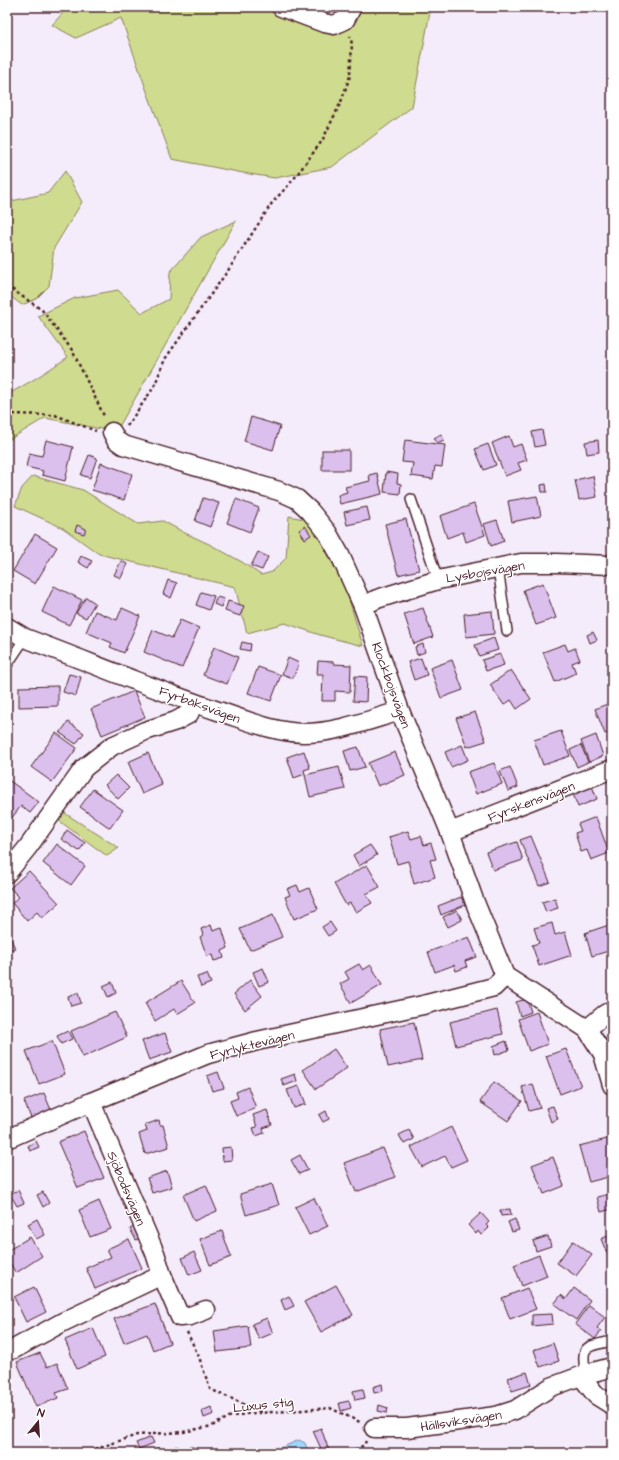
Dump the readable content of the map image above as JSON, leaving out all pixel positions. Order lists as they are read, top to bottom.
{
  "streets": {
    "street": [
      "Lysbojsvägen",
      "Klockbojsvägen",
      "Fyrbåksvägen",
      "Fyrskensvägen",
      "Fyrlyktevägen",
      "Sjöbodsvägen",
      "Hällsviksvägen"
    ],
    "path": ["Luxus stig"]
  },
  "crossings": [
    ["Lysbojsvägen", "Klockbojsvägen"],
    ["Klockbojsvägen", "Fyrbåksvägen"],
    ["Klockbojsvägen", "Fyrskensvägen"],
    ["Klockbojsvägen", "Fyrlyktevägen"],
    ["Fyrlyktevägen", "Sjöbodsvägen"],
    ["Luxus stig", "Hällsviksvägen"]
  ],
  "north": "top"
}
